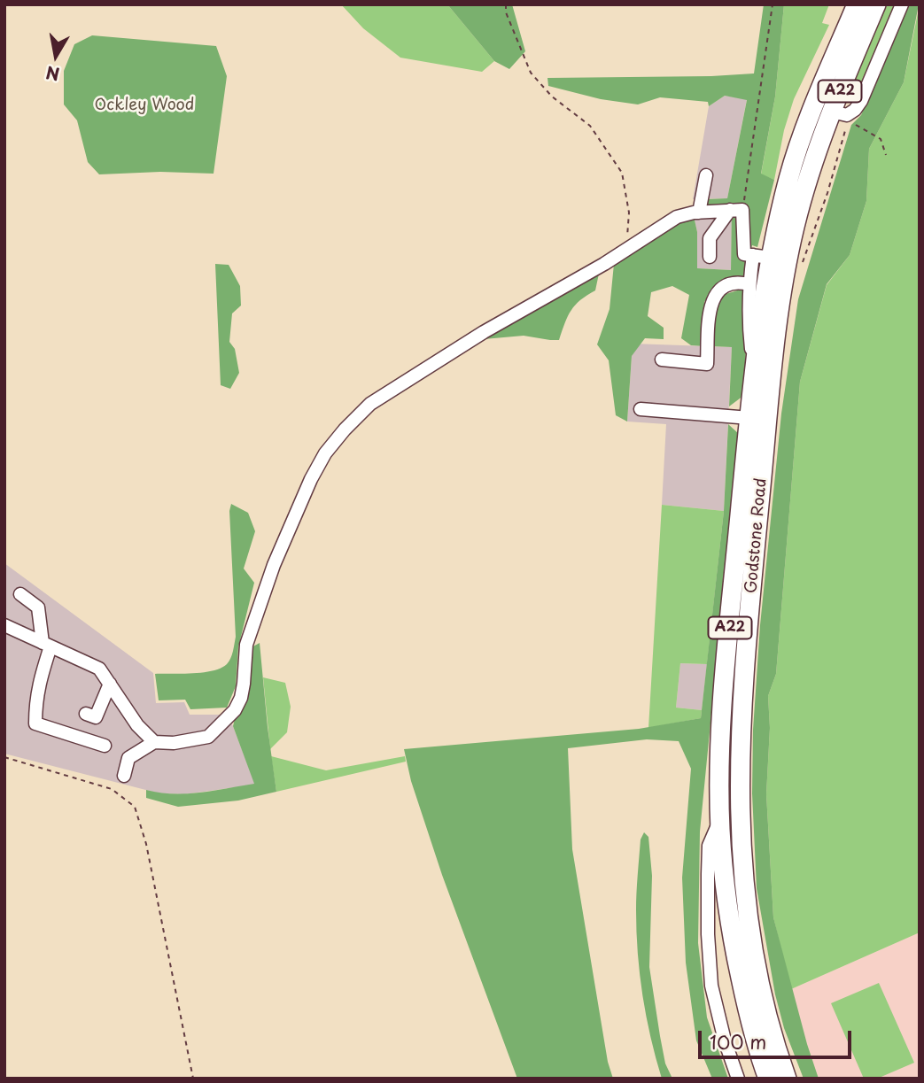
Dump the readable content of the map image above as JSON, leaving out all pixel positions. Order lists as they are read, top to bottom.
{
  "streets": {
    "highway": ["A22", "Godstone Road"]
  },
  "parks": ["Ockley Wood"],
  "scale_bar": "100 m",
  "north": "bottom"
}
